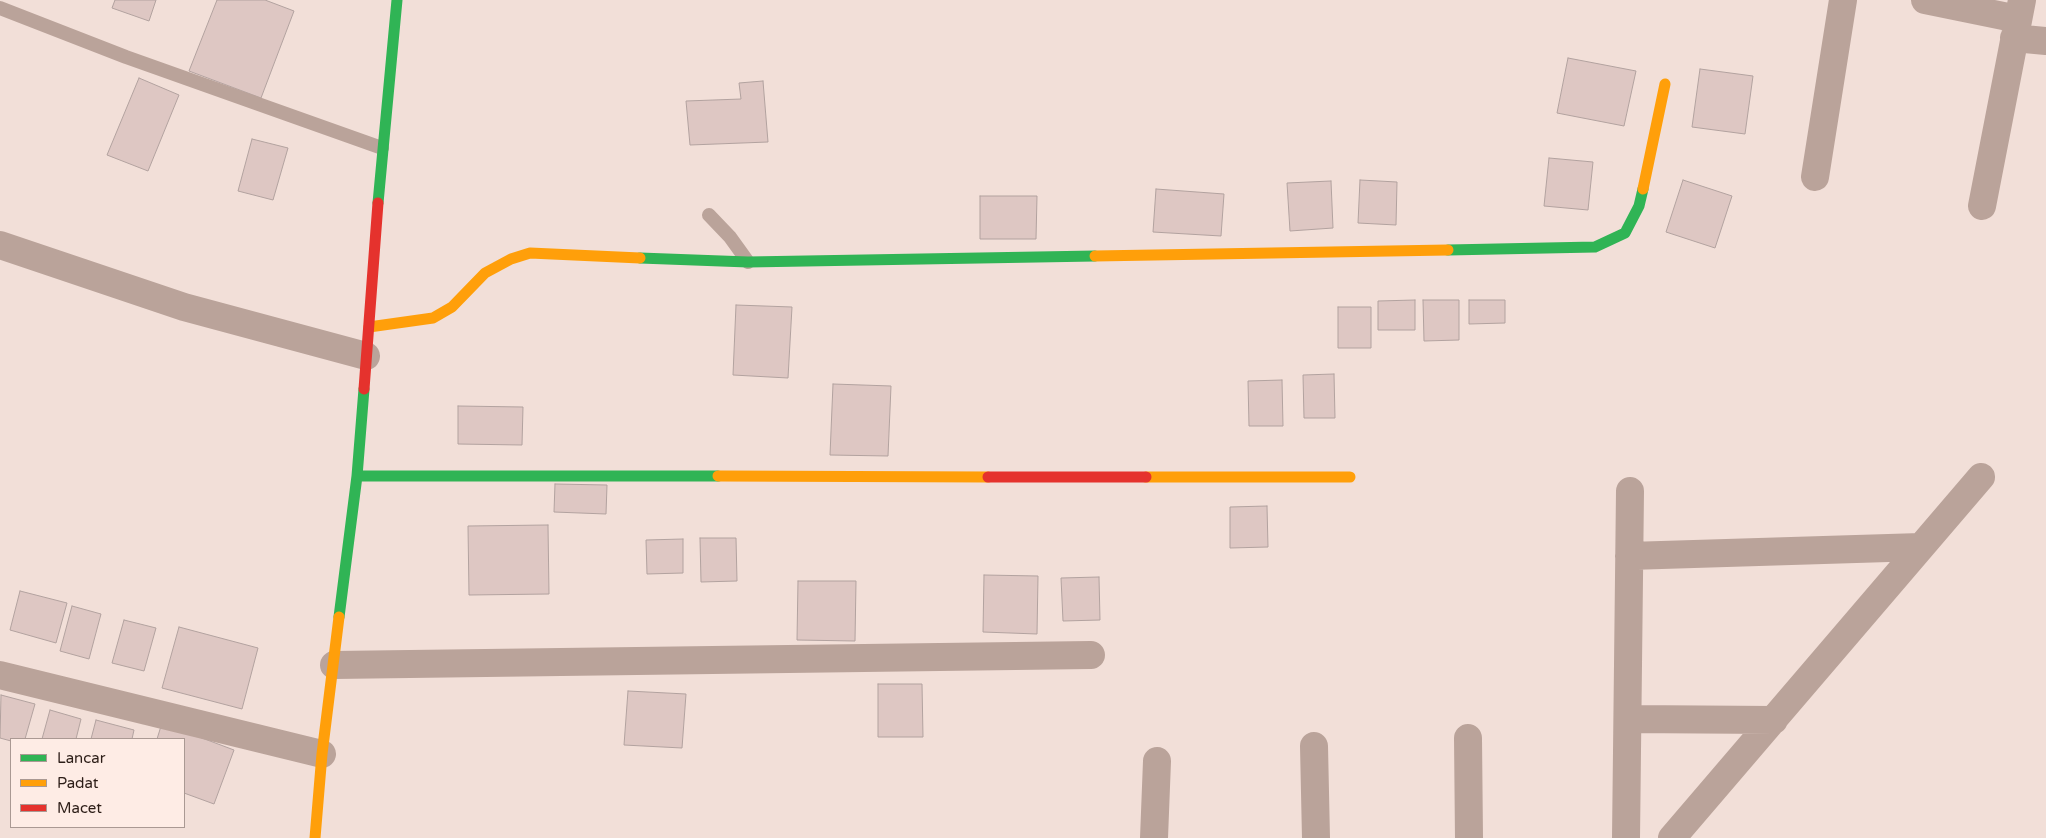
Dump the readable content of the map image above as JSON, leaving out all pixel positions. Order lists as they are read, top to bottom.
{
  "legend": ["Lancar", "Padat", "Macet"]
}
